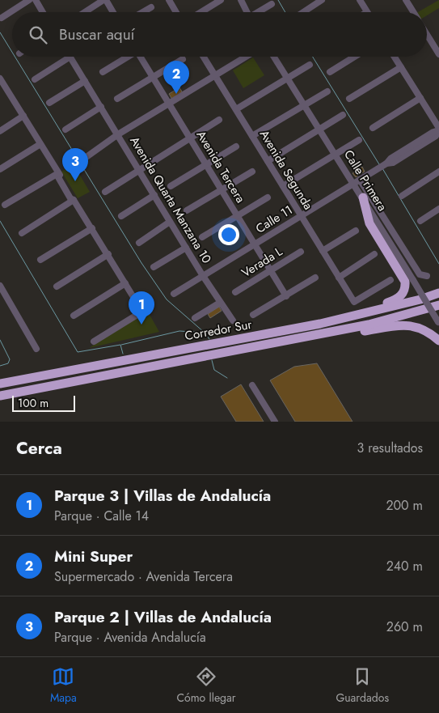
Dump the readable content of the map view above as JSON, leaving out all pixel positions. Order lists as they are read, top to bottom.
{
  "streets": {
    "highway": ["Corredor Sur"],
    "street": [
      "Avenida Tercera",
      "Avenida Segunda",
      "Calle Primera",
      "Avenida Quarta Manzana 10",
      "Calle 11",
      "Verada L"
    ]
  },
  "crossings": [
    ["Avenida Tercera", "Calle 11"],
    ["Avenida Tercera", "Verada L"],
    ["Avenida Segunda", "Calle 11"],
    ["Calle Primera", "Calle 11"],
    ["Avenida Quarta Manzana 10", "Calle 11"]
  ],
  "scale_bar": "100 m",
  "page": {
    "search": "Buscar aquí",
    "pins": ["2", "3", "1"],
    "scale": "100 m",
    "heading": ["Cerca", "3 resultados"],
    "list": [
      {
        "mark": "1",
        "name": "Parque 3 | Villas de Andalucía",
        "note": "Parque · Calle 14",
        "value": "200 m"
      },
      {
        "mark": "2",
        "name": "Mini Super",
        "note": "Supermercado · Avenida Tercera",
        "value": "240 m"
      },
      {
        "mark": "3",
        "name": "Parque 2 | Villas de Andalucía",
        "note": "Parque · Avenida Andalucía",
        "value": "260 m"
      }
    ],
    "nav": ["Mapa", "Cómo llegar", "Guardados"]
  }
}
